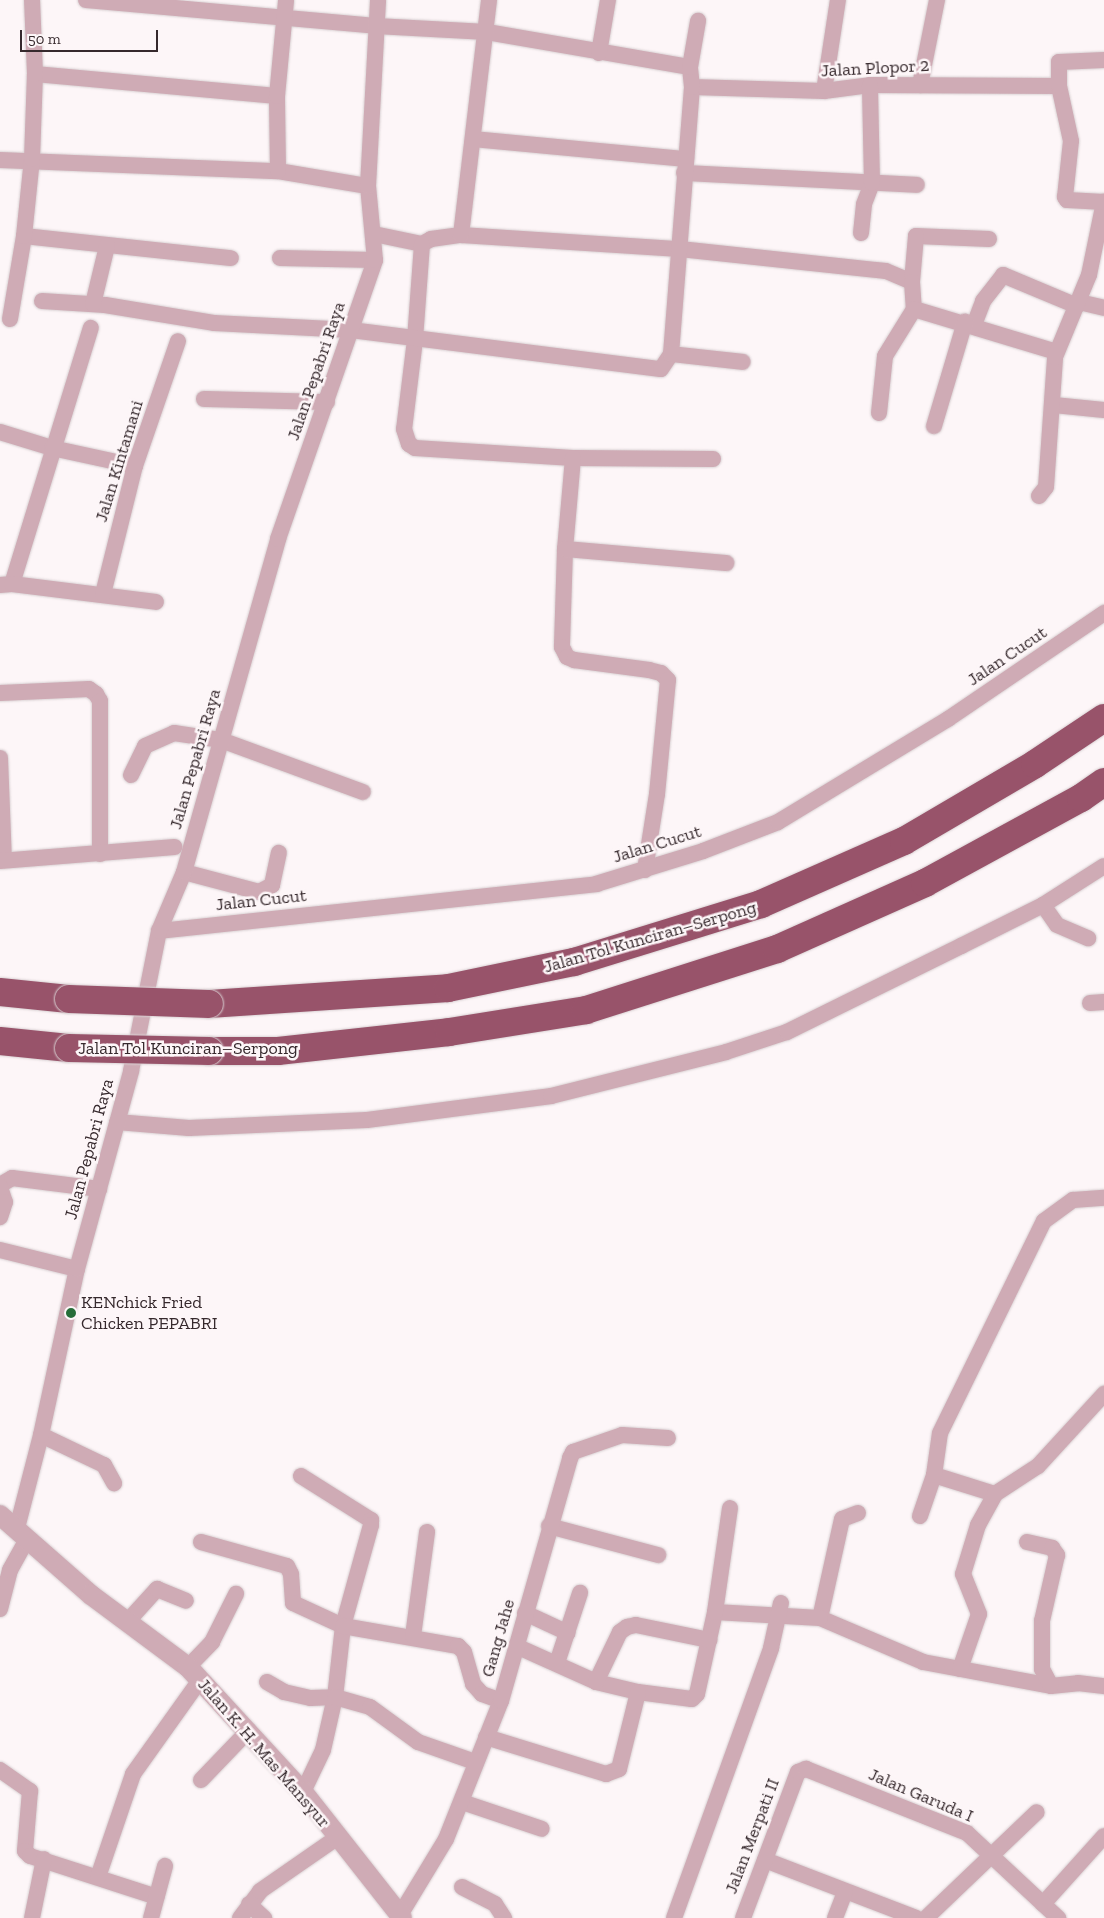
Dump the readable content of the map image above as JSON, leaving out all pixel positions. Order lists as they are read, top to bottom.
{
  "streets": {
    "highway": ["Jalan Tol Kunciran–Serpong"],
    "street": [
      "Jalan Plopor 2",
      "Jalan Pepabri Raya",
      "Jalan Kintamani",
      "Jalan Cucut",
      "Gang Jahe",
      "Jalan K. H. Mas Mansyur",
      "Jalan Garuda I",
      "Jalan Merpati II"
    ]
  },
  "crossings": [
    ["Jalan Pepabri Raya", "Jalan Cucut"],
    ["Jalan Pepabri Raya", "Jalan K. H. Mas Mansyur"],
    ["Gang Jahe", "Jalan K. H. Mas Mansyur"],
    ["Jalan Garuda I", "Jalan Merpati II"]
  ],
  "places": ["KENchick Fried Chicken PEPABRI"],
  "scale_bar": "50 m"
}
